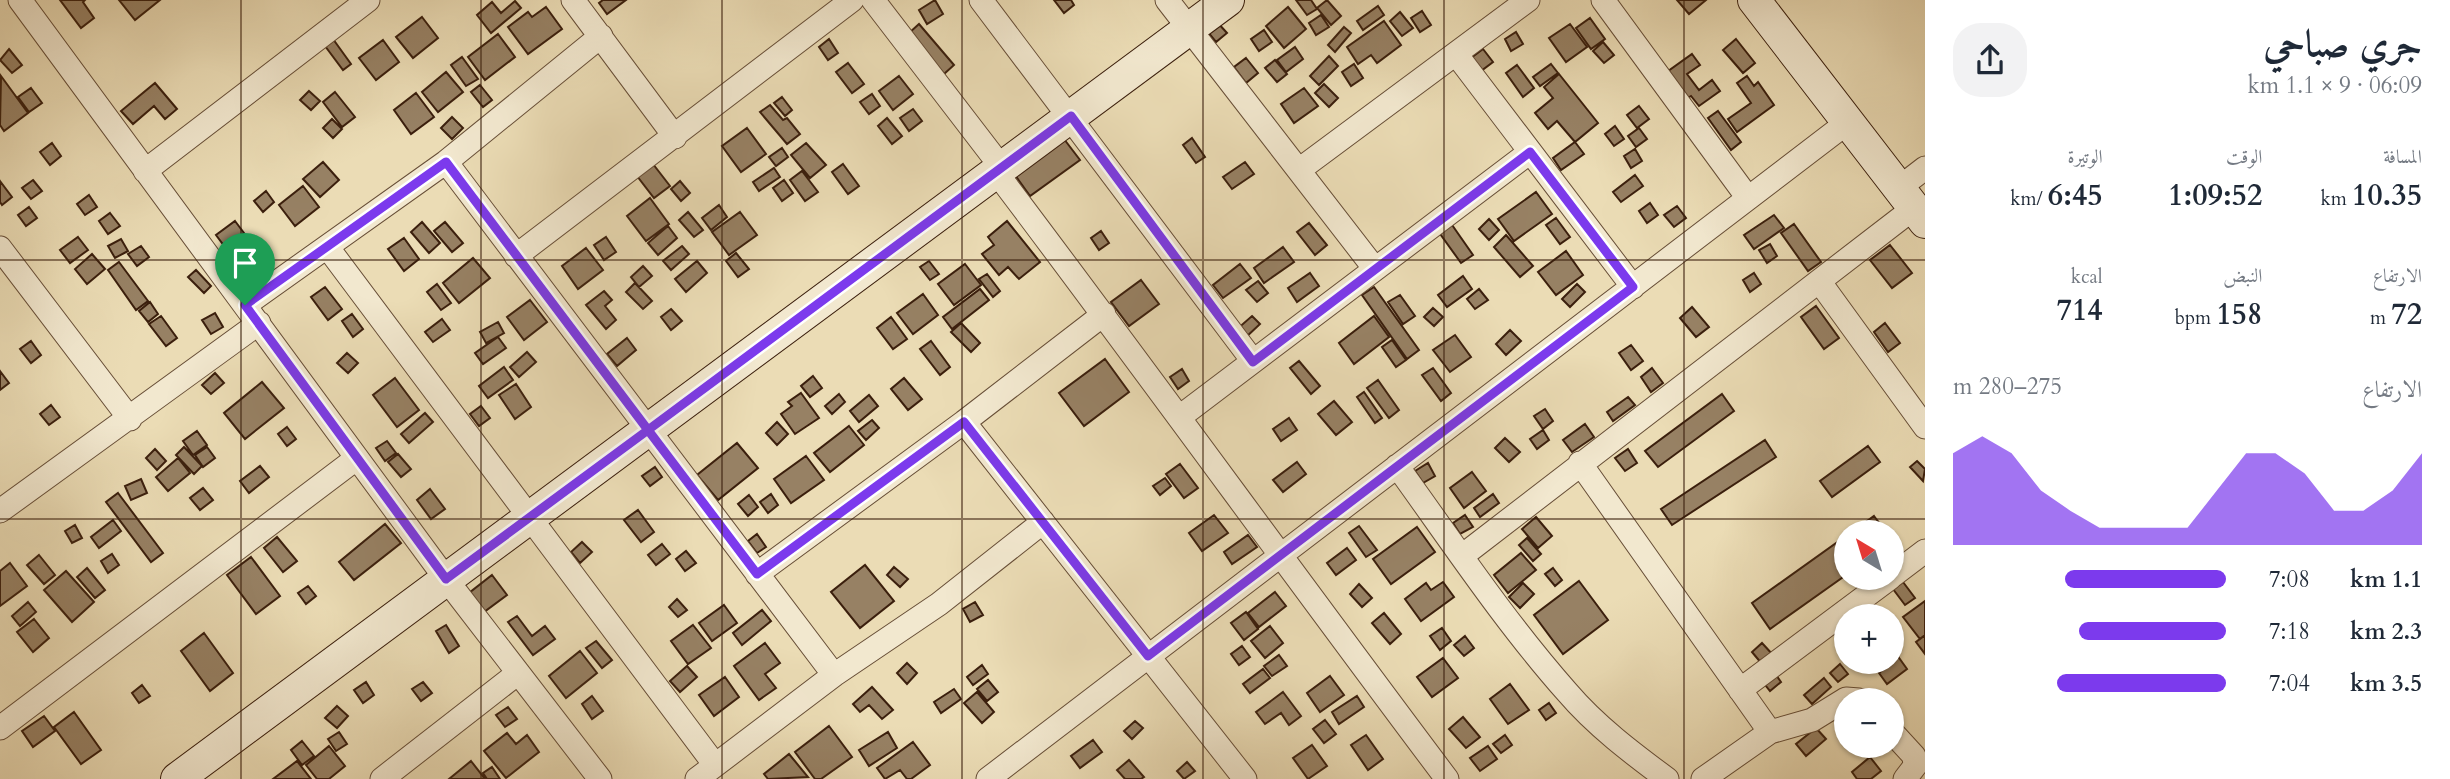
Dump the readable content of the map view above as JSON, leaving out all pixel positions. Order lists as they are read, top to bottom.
{
  "north": "top left",
  "page": {
    "heading": ["جري صباحي", "06:09 · 9 × 1.1 km"],
    "stats": [
      ["المسافة", "10.35 km"],
      ["الوقت", "1:09:52"],
      ["الوتيرة", "6:45 /km"],
      ["الارتفاع", "72 m"],
      ["النبض", "158 bpm"],
      ["kcal", "714"]
    ],
    "chart": ["الارتفاع", "275–280 m"],
    "map_buttons": ["+", "−"],
    "list": [
      {
        "name": "1.1 km",
        "note": "7:08"
      },
      {
        "name": "2.3 km",
        "note": "7:18"
      },
      {
        "name": "3.5 km",
        "note": "7:04"
      }
    ]
  }
}
